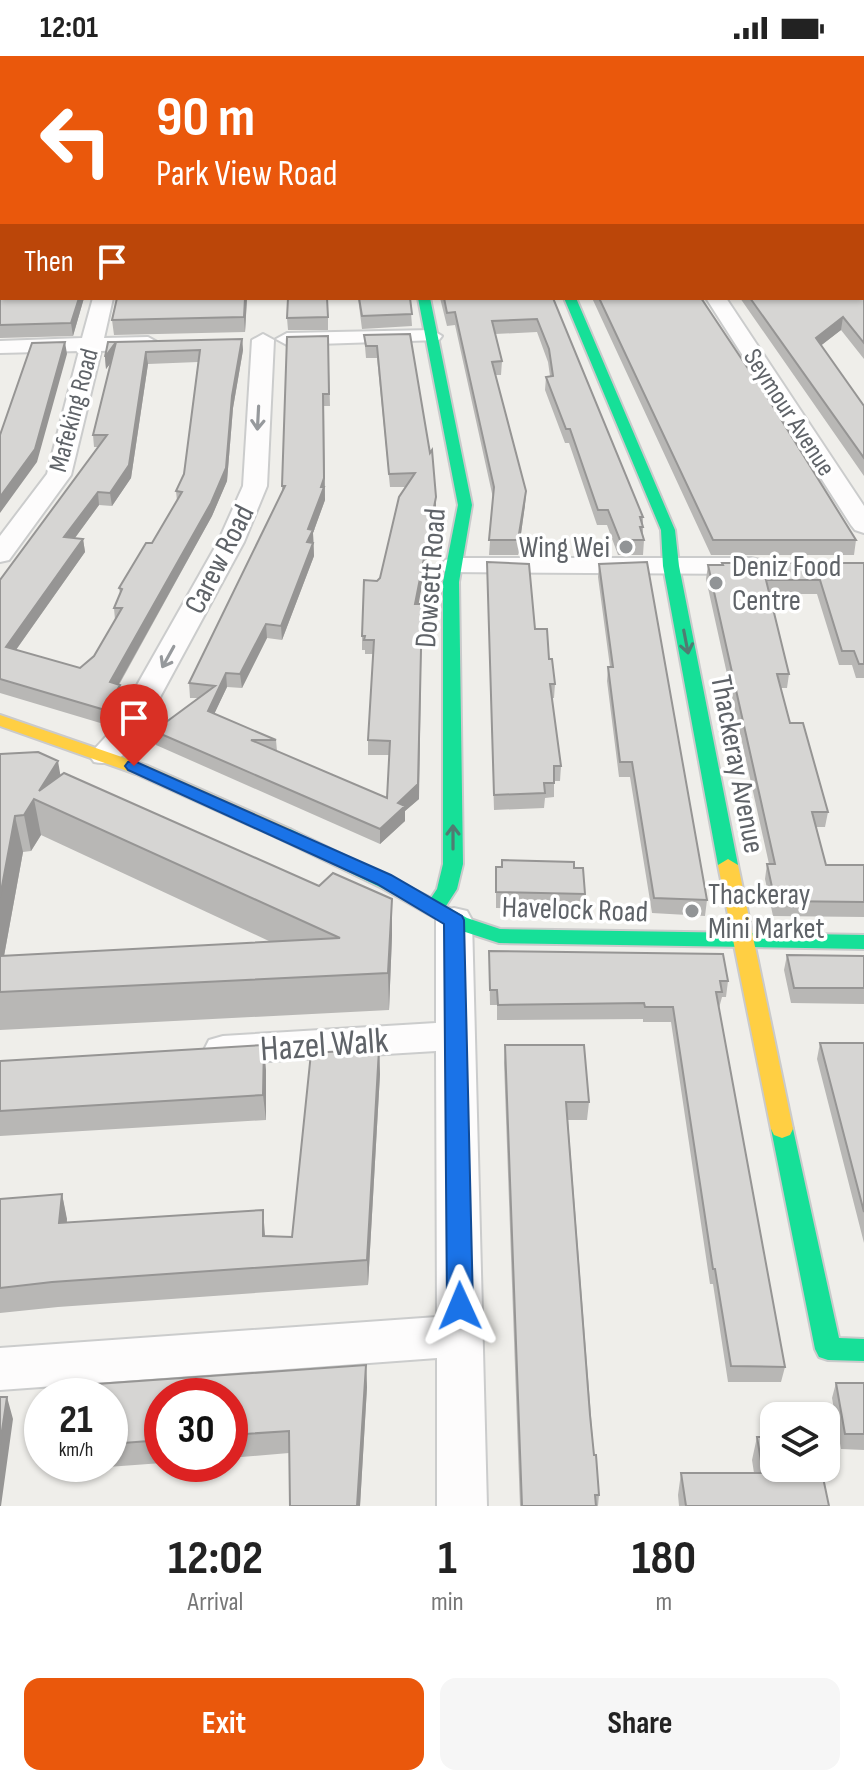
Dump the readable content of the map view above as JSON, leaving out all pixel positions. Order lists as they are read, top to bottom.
{
  "streets": {
    "main road": ["Dowsett Road", "Thackeray Avenue", "Havelock Road"],
    "street": [
      "Mafeking Road",
      "Seymour Avenue",
      "Carew Road",
      "Hazel Walk"
    ]
  },
  "crossings": [
    ["Carew Road", "Dowsett Road"],
    ["Carew Road", "Havelock Road"],
    ["Dowsett Road", "Havelock Road"],
    ["Thackeray Avenue", "Havelock Road"]
  ],
  "one_way": ["Carew Road", "Dowsett Road"],
  "places": ["Wing Wei", "Deniz Food Centre", "Thackeray Mini Market"],
  "page": {
    "status": "12:01",
    "turn": ["90 m", "Park View Road"],
    "then": "Then",
    "speed": "21 km/h",
    "limit": "30",
    "eta": [
      "12:02",
      "Arrival",
      "1",
      "min",
      "180",
      "m"
    ],
    "buttons": ["Exit", "Share"]
  }
}
